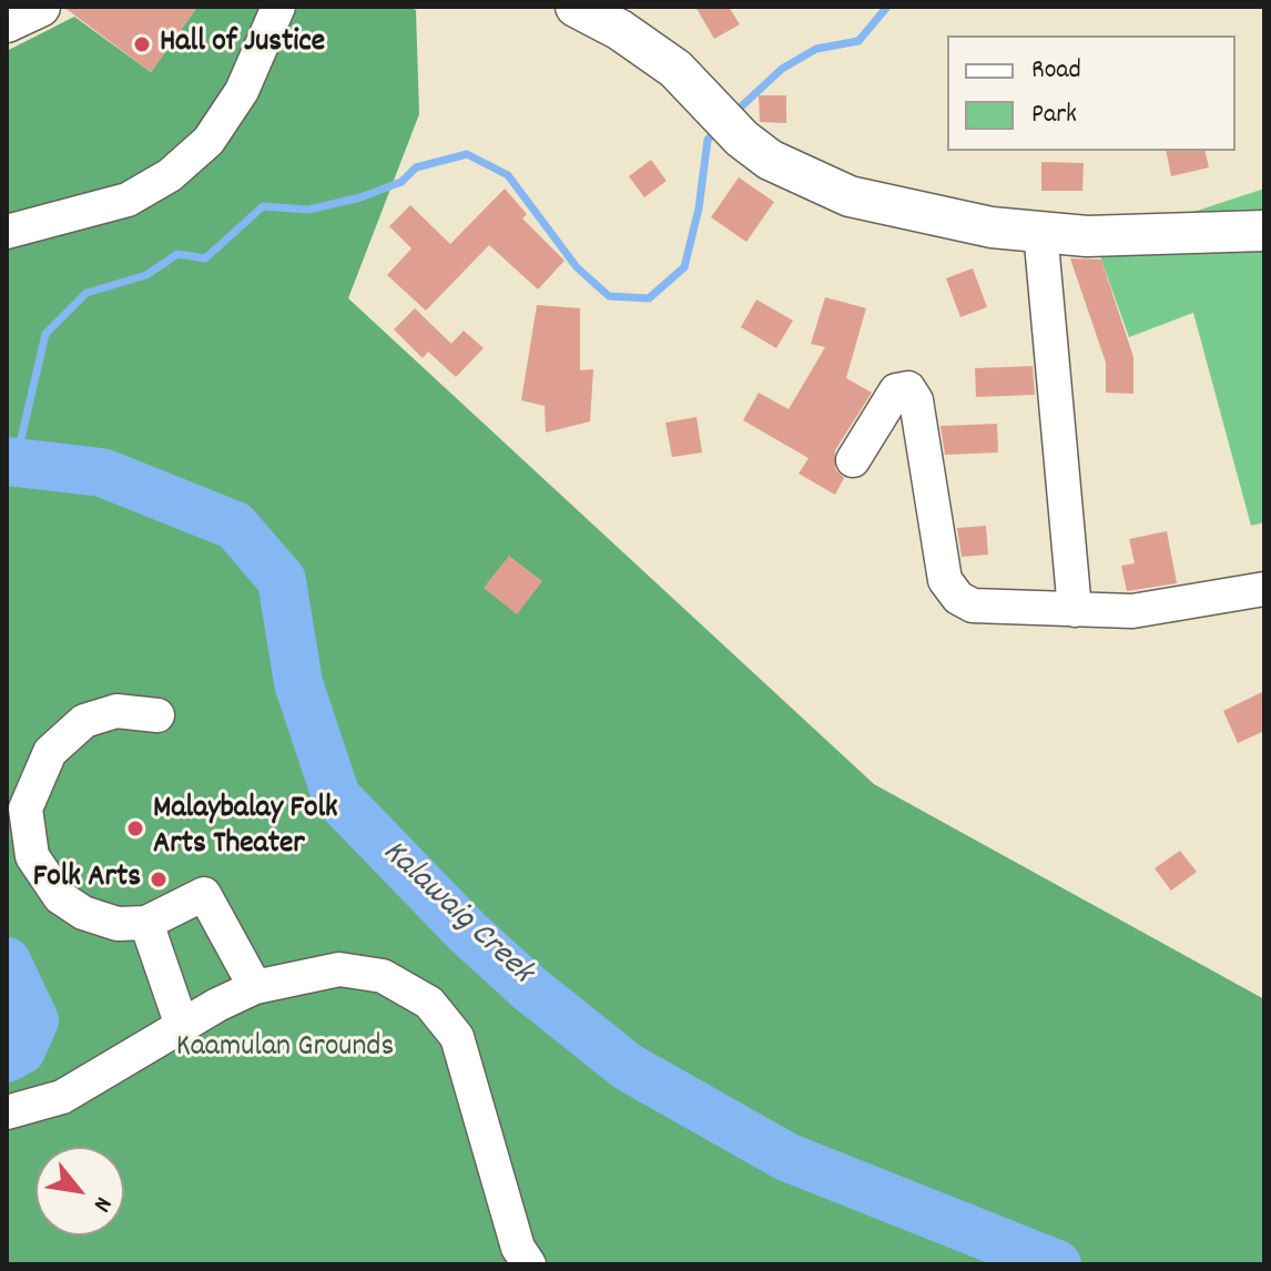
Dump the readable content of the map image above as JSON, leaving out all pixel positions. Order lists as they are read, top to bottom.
{
  "water": ["Kalawaig Creek"],
  "parks": ["Kaamulan Grounds"],
  "places": ["Hall of Justice", "Malaybalay Folk Arts Theater", "Folk Arts"],
  "legend": ["Road", "Park"],
  "north": "bottom right"
}
